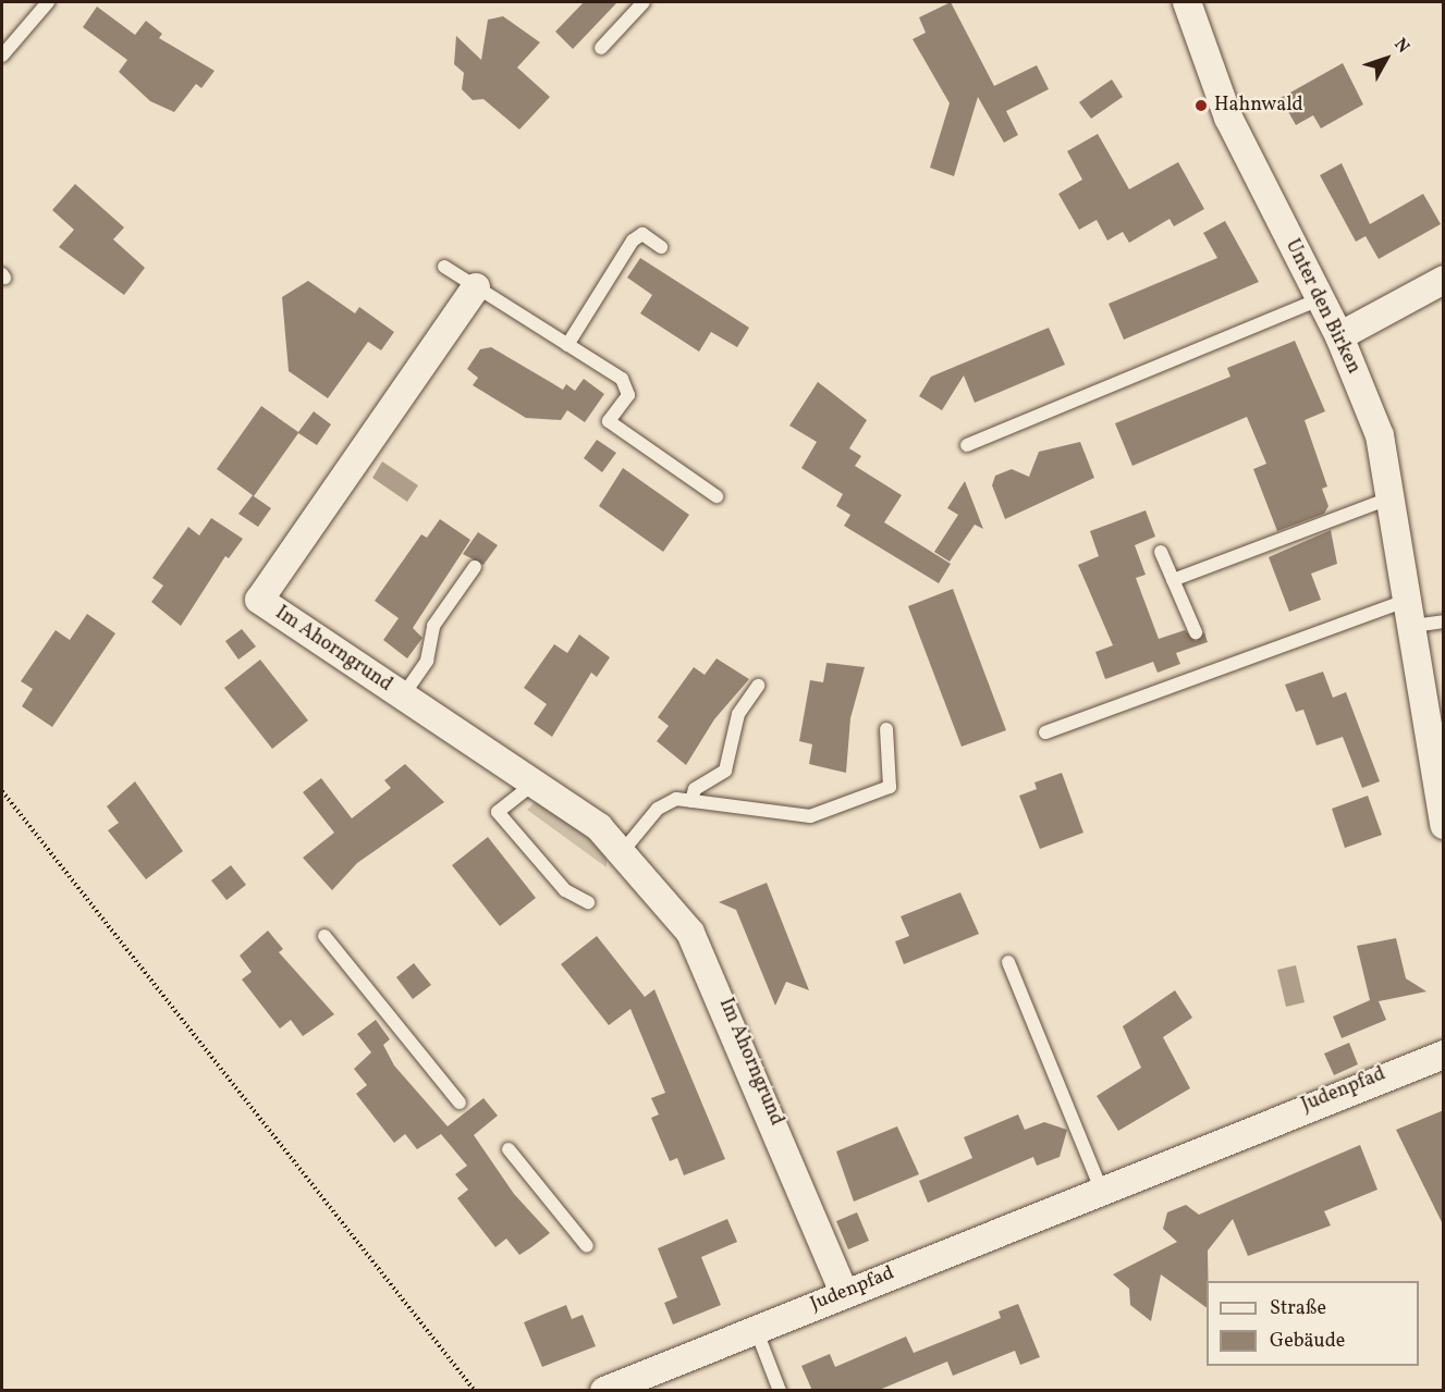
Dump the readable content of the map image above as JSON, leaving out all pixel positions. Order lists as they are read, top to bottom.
{
  "streets": {
    "street": ["Unter den Birken", "Im Ahorngrund", "Judenpfad"]
  },
  "crossings": [
    ["Im Ahorngrund", "Judenpfad"]
  ],
  "places": ["Hahnwald"],
  "legend": ["Straße", "Gebäude"],
  "north": "top right"
}
